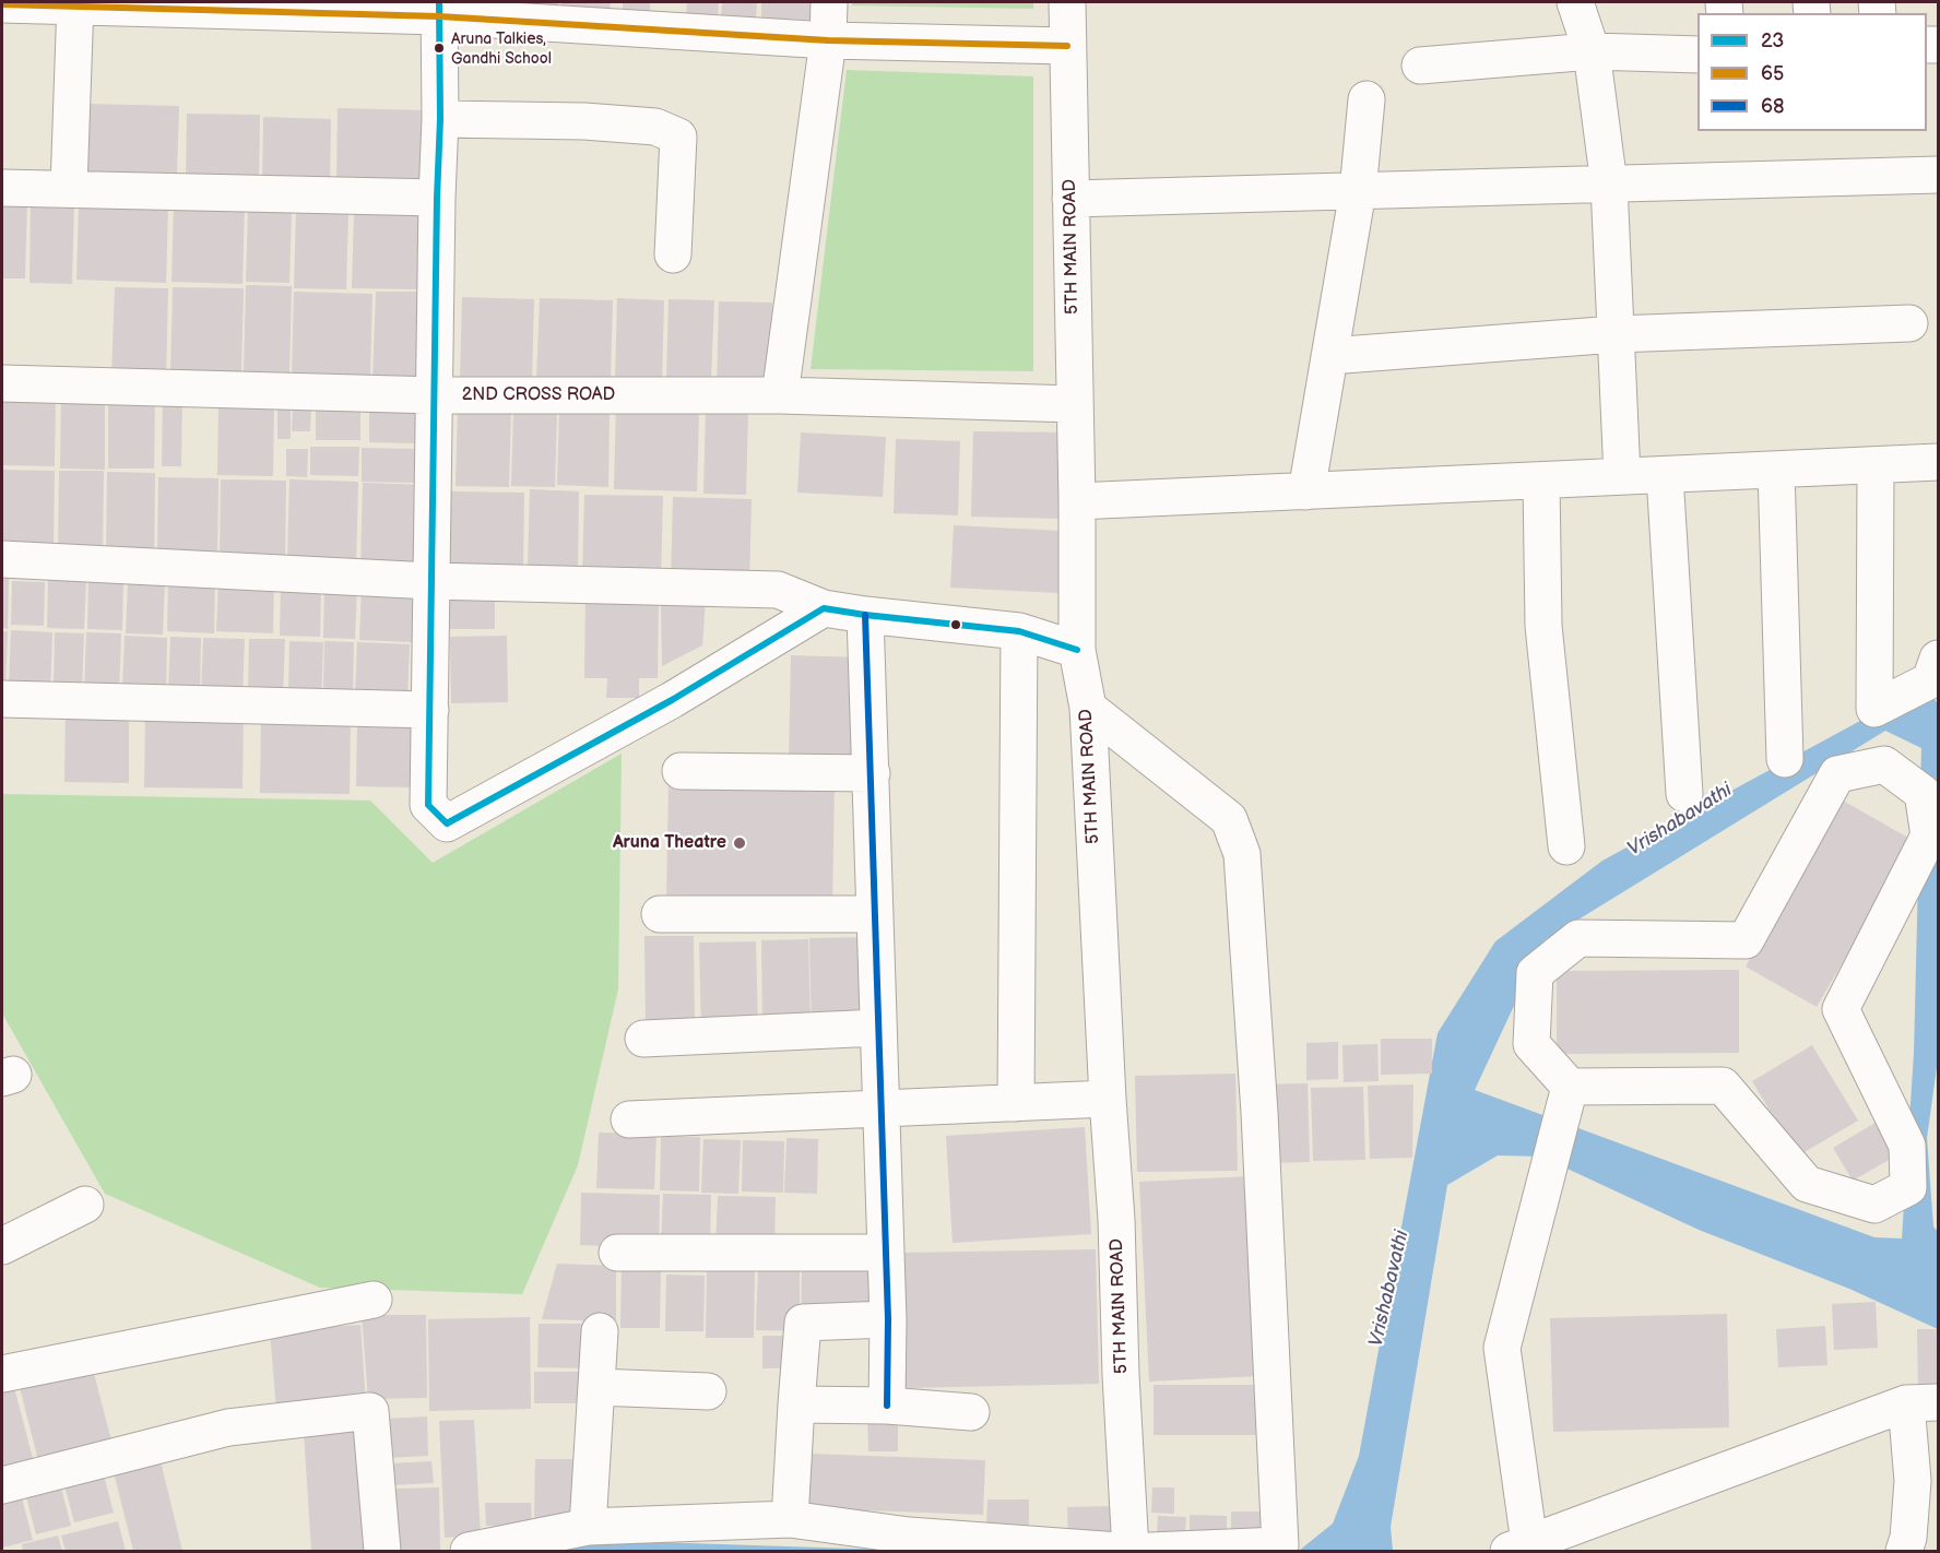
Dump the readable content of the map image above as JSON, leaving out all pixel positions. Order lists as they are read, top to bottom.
{
  "streets": {
    "street": ["5TH MAIN ROAD", "2ND CROSS ROAD"]
  },
  "crossings": [
    ["5TH MAIN ROAD", "2ND CROSS ROAD"]
  ],
  "water": ["Vrishabavathi"],
  "places": ["Aruna Talkies, Gandhi School", "Aruna Theatre"],
  "lines": ["transit line 23", "transit line 65", "transit line 68"],
  "legend": ["23", "65", "68"]
}
